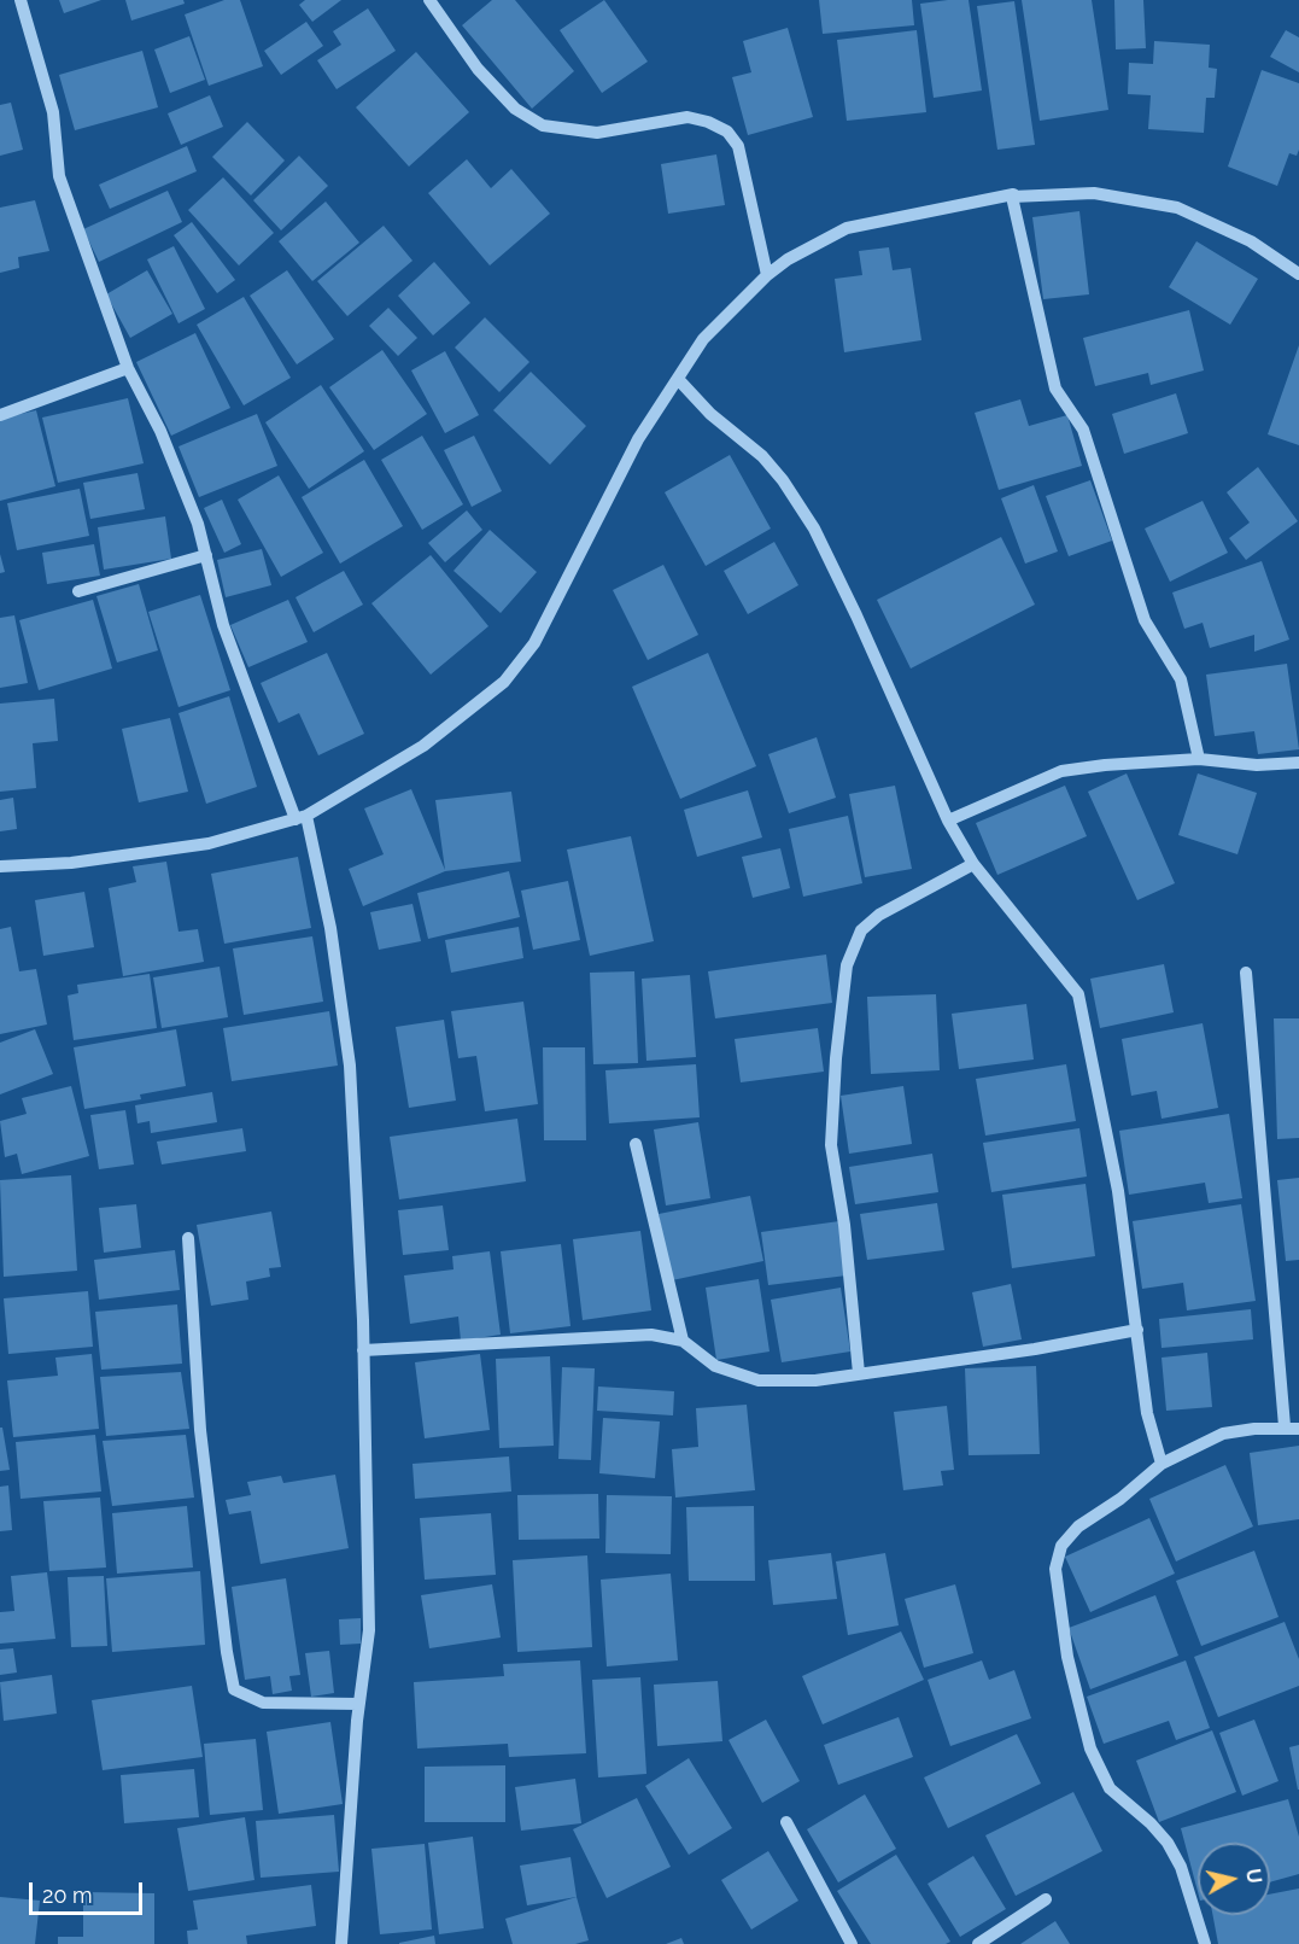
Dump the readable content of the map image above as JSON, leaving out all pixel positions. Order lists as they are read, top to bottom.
{
  "scale_bar": "20 m",
  "north": "right"
}
